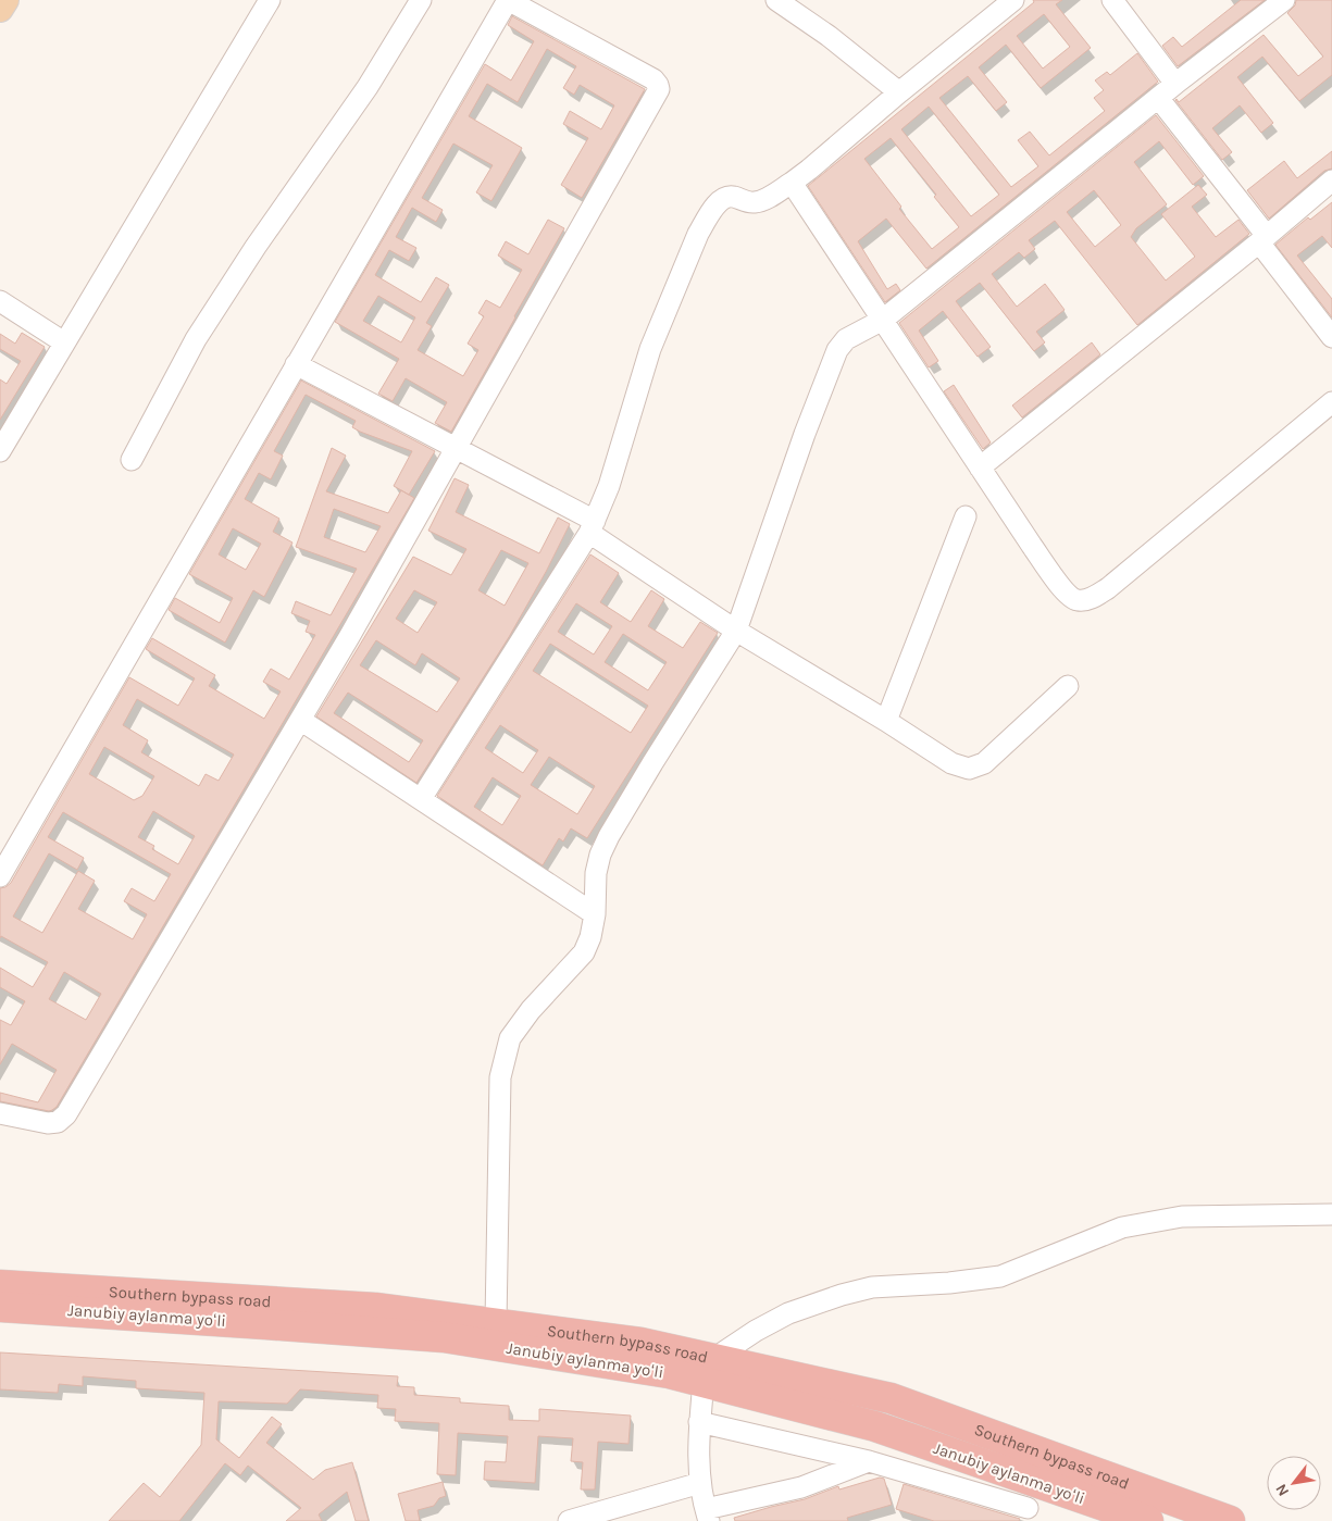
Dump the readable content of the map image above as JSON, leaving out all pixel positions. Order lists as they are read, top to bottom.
{
  "streets": {
    "highway": ["Southern bypass road", "Janubiy aylanma yoʻli"]
  },
  "crossings": [
    ["Southern bypass road", "Janubiy aylanma yoʻli"]
  ],
  "north": "bottom left"
}
